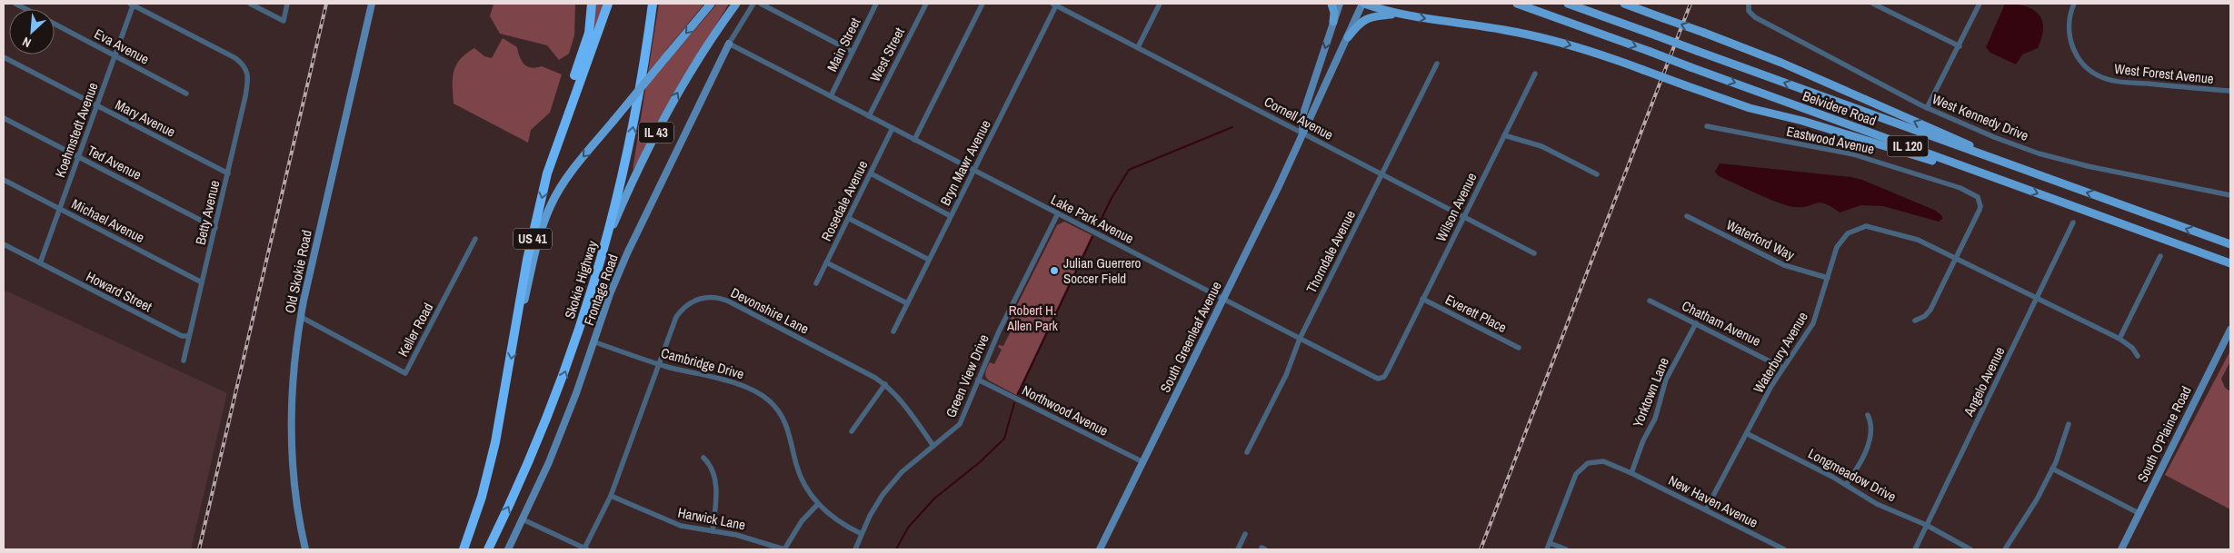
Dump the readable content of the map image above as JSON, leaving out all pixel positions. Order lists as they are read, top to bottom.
{
  "streets": {
    "highway": ["US 41", "Skokie Highway"],
    "main road": ["Belvidere Road", "IL 43", "IL 120"],
    "street": [
      "Main Street",
      "Eva Avenue",
      "West Street",
      "West Forest Avenue",
      "West Kennedy Drive",
      "Mary Avenue",
      "Cornell Avenue",
      "Koehmstedt Avenue",
      "Eastwood Avenue",
      "Ted Avenue",
      "Bryn Mawr Avenue",
      "Rosedale Avenue",
      "Wilson Avenue",
      "Betty Avenue",
      "Lake Park Avenue",
      "Michael Avenue",
      "Waterford Way",
      "Thorndale Avenue",
      "Old Skokie Road",
      "Frontage Road",
      "Howard Street",
      "Devonshire Lane",
      "Everett Place",
      "Chatham Avenue",
      "Keller Road",
      "South Greenleaf Avenue",
      "Waterbury Avenue",
      "Cambridge Drive",
      "Green View Drive",
      "Angelo Avenue",
      "Yorktown Lane",
      "Northwood Avenue",
      "South O'Plaine Road",
      "Longmeadow Drive",
      "New Haven Avenue",
      "Harwick Lane"
    ]
  },
  "crossings": [
    ["Main Street", "Lake Park Avenue"],
    ["Eva Avenue", "Koehmstedt Avenue"],
    ["West Street", "Lake Park Avenue"],
    ["Mary Avenue", "Koehmstedt Avenue"],
    ["Mary Avenue", "Betty Avenue"],
    ["Cornell Avenue", "Bryn Mawr Avenue"],
    ["Cornell Avenue", "Wilson Avenue"],
    ["Cornell Avenue", "Thorndale Avenue"],
    ["Cornell Avenue", "South Greenleaf Avenue"],
    ["Koehmstedt Avenue", "Ted Avenue"],
    ["Koehmstedt Avenue", "Betty Avenue"],
    ["Koehmstedt Avenue", "Michael Avenue"],
    ["Koehmstedt Avenue", "Howard Street"],
    ["IL 43", "Skokie Highway"],
    ["Eastwood Avenue", "Waterbury Avenue"],
    ["Ted Avenue", "Betty Avenue"],
    ["Bryn Mawr Avenue", "Lake Park Avenue"],
    ["Rosedale Avenue", "Lake Park Avenue"],
    ["Wilson Avenue", "Lake Park Avenue"],
    ["Wilson Avenue", "Everett Place"],
    ["Betty Avenue", "Michael Avenue"],
    ["Betty Avenue", "Howard Street"],
    ["Lake Park Avenue", "Thorndale Avenue"],
    ["Lake Park Avenue", "Frontage Road"],
    ["Lake Park Avenue", "South Greenleaf Avenue"],
    ["Lake Park Avenue", "Green View Drive"],
    ["Waterford Way", "Waterbury Avenue"],
    ["Old Skokie Road", "Keller Road"],
    ["Frontage Road", "Cambridge Drive"],
    ["Devonshire Lane", "Cambridge Drive"],
    ["Devonshire Lane", "Green View Drive"],
    ["Devonshire Lane", "Harwick Lane"],
    ["Chatham Avenue", "Waterbury Avenue"],
    ["Chatham Avenue", "Yorktown Lane"],
    ["South Greenleaf Avenue", "Northwood Avenue"],
    ["Waterbury Avenue", "Longmeadow Drive"],
    ["Waterbury Avenue", "New Haven Avenue"],
    ["Cambridge Drive", "Green View Drive"],
    ["Green View Drive", "Northwood Avenue"],
    ["Angelo Avenue", "Longmeadow Drive"],
    ["Yorktown Lane", "New Haven Avenue"]
  ],
  "parks": ["Robert H. Allen Park"],
  "places": ["Julian Guerrero Soccer Field"],
  "north": "bottom left"
}
